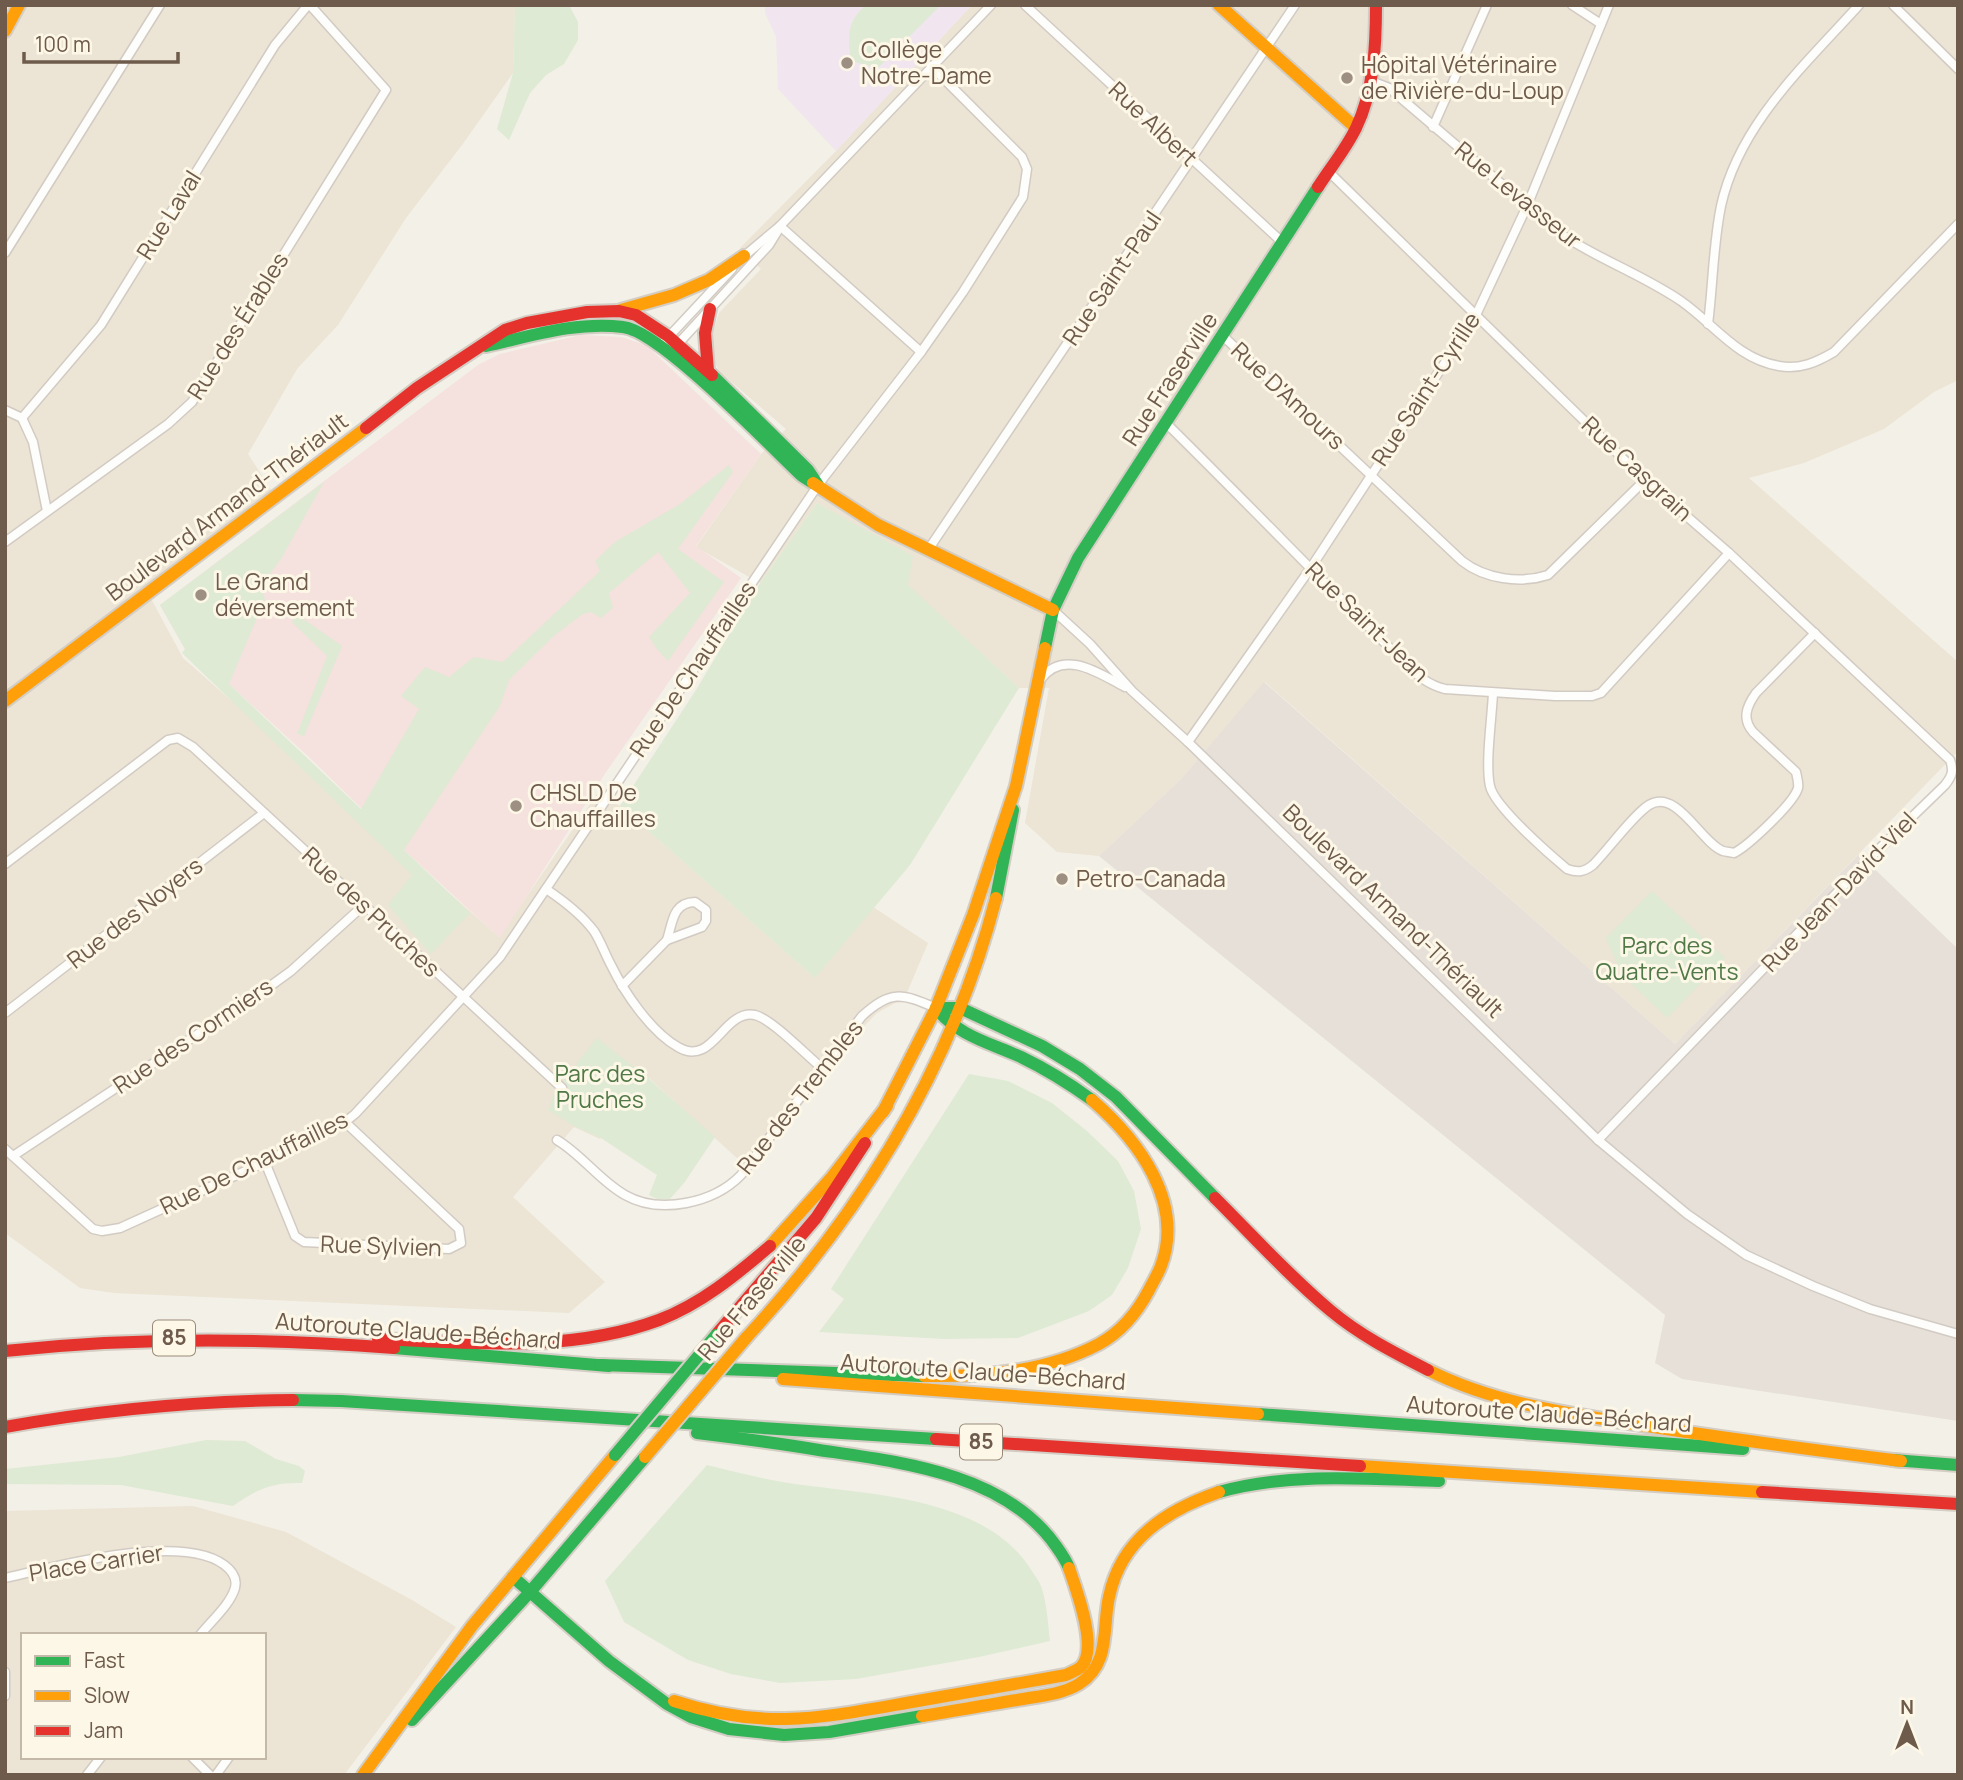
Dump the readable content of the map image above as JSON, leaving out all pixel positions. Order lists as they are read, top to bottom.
{
  "streets": {
    "main road": [
      "Rue Fraserville",
      "Boulevard Armand-Thériault",
      "Autoroute Claude-Béchard",
      "85"
    ],
    "street": [
      "Rue Albert",
      "Rue Levasseur",
      "Rue Laval",
      "Rue Saint-Paul",
      "Rue des Érables",
      "Rue Saint-Cyrille",
      "Rue D'Amours",
      "Rue Casgrain",
      "Rue Saint-Jean",
      "Rue De Chauffailles",
      "Rue Jean-David-Viel",
      "Rue des Pruches",
      "Rue des Noyers",
      "Rue des Cormiers",
      "Rue des Trembles",
      "Rue Sylvien",
      "Place Carrier"
    ]
  },
  "crossings": [
    ["Rue Albert", "Rue Saint-Paul"],
    ["Rue Albert", "Rue Fraserville"],
    ["Rue Levasseur", "Rue Fraserville"],
    ["Rue Levasseur", "Rue Saint-Cyrille"],
    ["Rue Laval", "Rue des Érables"],
    ["Rue Saint-Paul", "Boulevard Armand-Thériault"],
    ["Rue Fraserville", "Rue D'Amours"],
    ["Rue Fraserville", "Rue Casgrain"],
    ["Rue Fraserville", "Boulevard Armand-Thériault"],
    ["Rue Fraserville", "Rue Saint-Jean"],
    ["Rue Fraserville", "Rue des Trembles"],
    ["Rue Saint-Cyrille", "Rue D'Amours"],
    ["Rue Saint-Cyrille", "Rue Casgrain"],
    ["Rue Saint-Cyrille", "Boulevard Armand-Thériault"],
    ["Rue Saint-Cyrille", "Rue Saint-Jean"],
    ["Rue D'Amours", "Rue Casgrain"],
    ["Rue Casgrain", "Rue Saint-Jean"],
    ["Rue Casgrain", "Rue Jean-David-Viel"],
    ["Boulevard Armand-Thériault", "Rue De Chauffailles"],
    ["Boulevard Armand-Thériault", "Rue Jean-David-Viel"],
    ["Rue De Chauffailles", "Rue des Pruches"],
    ["Rue De Chauffailles", "Rue des Cormiers"],
    ["Rue De Chauffailles", "Rue Sylvien"],
    ["Rue des Pruches", "Rue des Noyers"],
    ["Rue des Pruches", "Rue des Cormiers"]
  ],
  "parks": ["Parc des Quatre-Vents", "Parc des Pruches"],
  "places": [
    "Collège Notre-Dame",
    "Hôpital Vétérinaire de Rivière-du-Loup",
    "Le Grand déversement",
    "CHSLD De Chauffailles",
    "Petro-Canada"
  ],
  "legend": ["Fast", "Slow", "Jam"],
  "scale_bar": "100 m",
  "north": "top"
}
